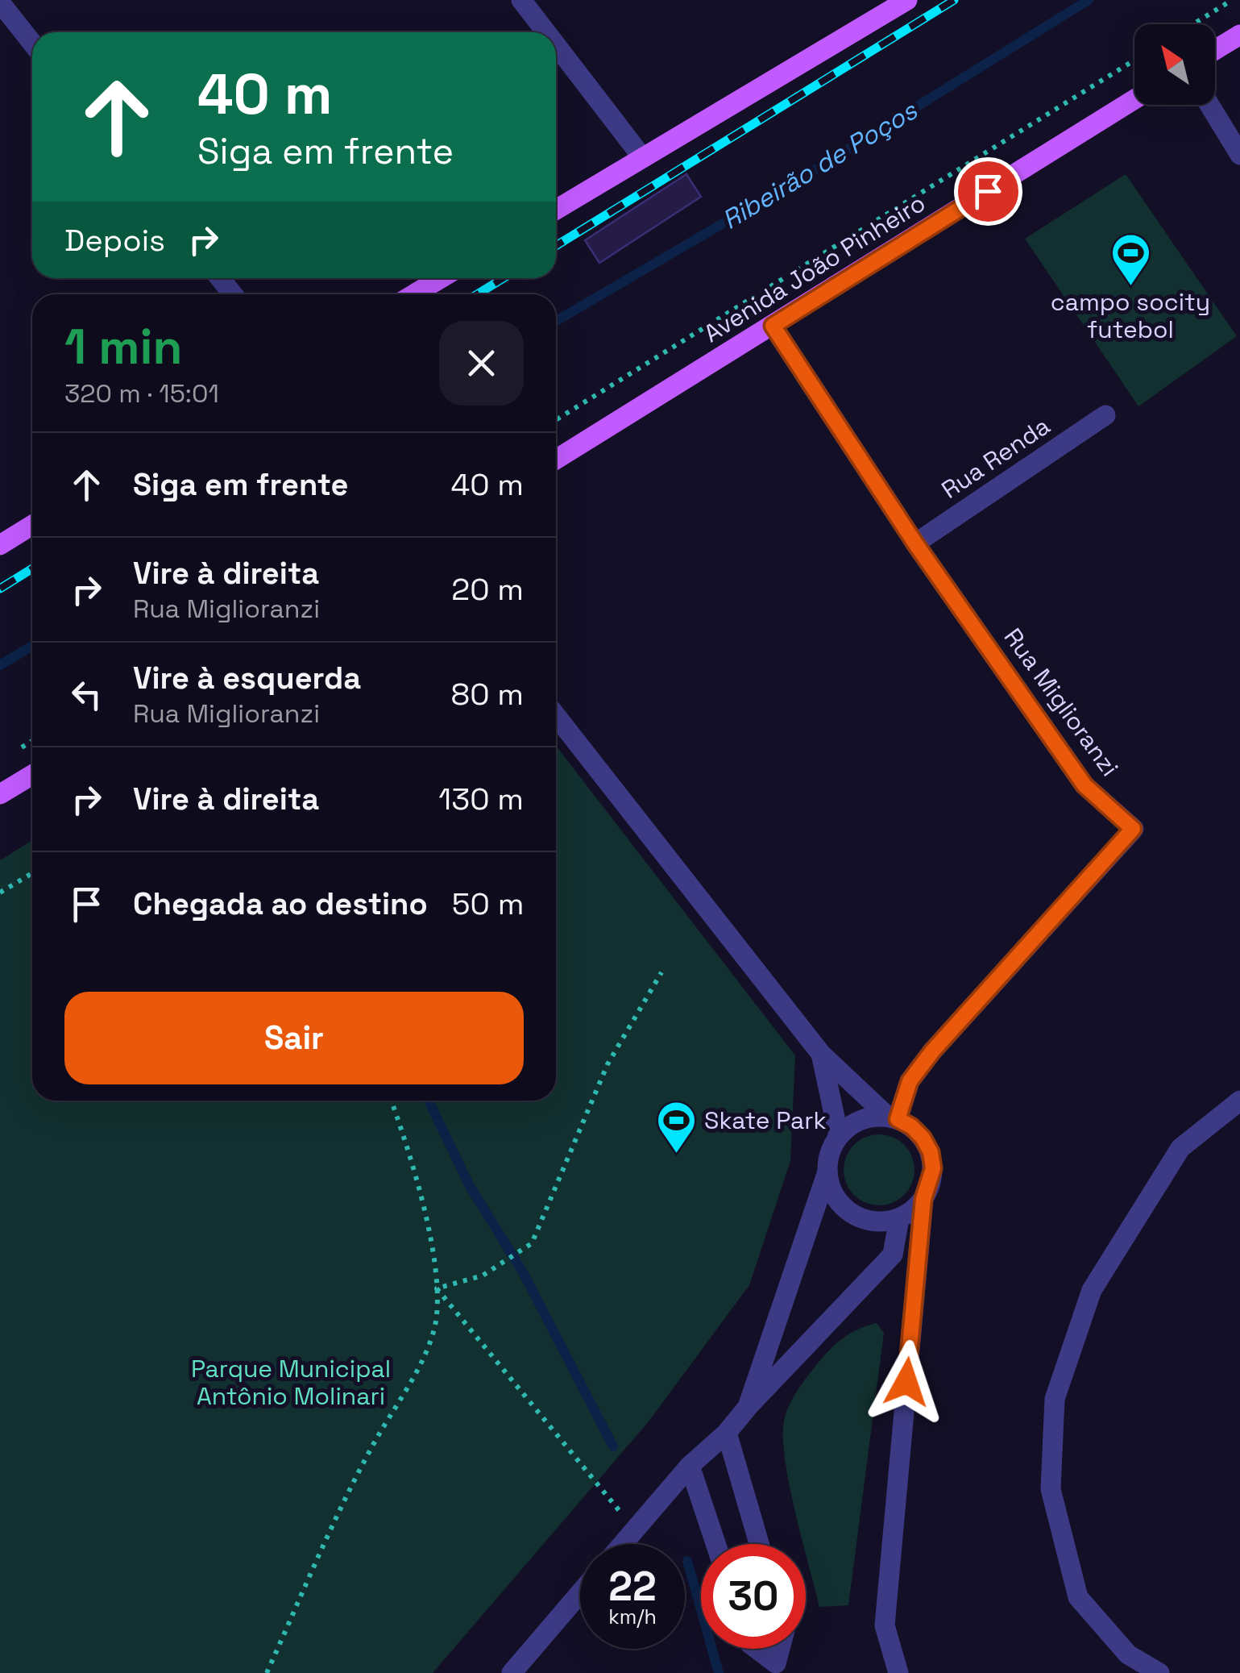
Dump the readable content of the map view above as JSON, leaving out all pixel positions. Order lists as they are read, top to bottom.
{
  "streets": {
    "main road": ["Avenida João Pinheiro"],
    "street": ["Rua Renda", "Rua Miglioranzi"]
  },
  "crossings": [
    ["Avenida João Pinheiro", "Rua Miglioranzi"],
    ["Rua Renda", "Rua Miglioranzi"]
  ],
  "water": ["Ribeirão de Poços"],
  "parks": ["Parque Municipal Antônio Molinari"],
  "places": {
    "sports": ["campo socity futebol", "Skate Park"]
  },
  "north": "top left",
  "page": {
    "turn": ["40 m", "Siga em frente"],
    "then": "Depois",
    "heading": ["1 min", "320 m · 15:01"],
    "list": [
      {
        "name": "Siga em frente",
        "value": "40 m"
      },
      {
        "name": "Vire à direita",
        "note": "Rua Miglioranzi",
        "value": "20 m"
      },
      {
        "name": "Vire à esquerda",
        "note": "Rua Miglioranzi",
        "value": "80 m"
      },
      {
        "name": "Vire à direita",
        "value": "130 m"
      },
      {
        "name": "Chegada ao destino",
        "value": "50 m"
      }
    ],
    "buttons": "Sair",
    "speed": "22 km/h",
    "limit": "30"
  }
}
